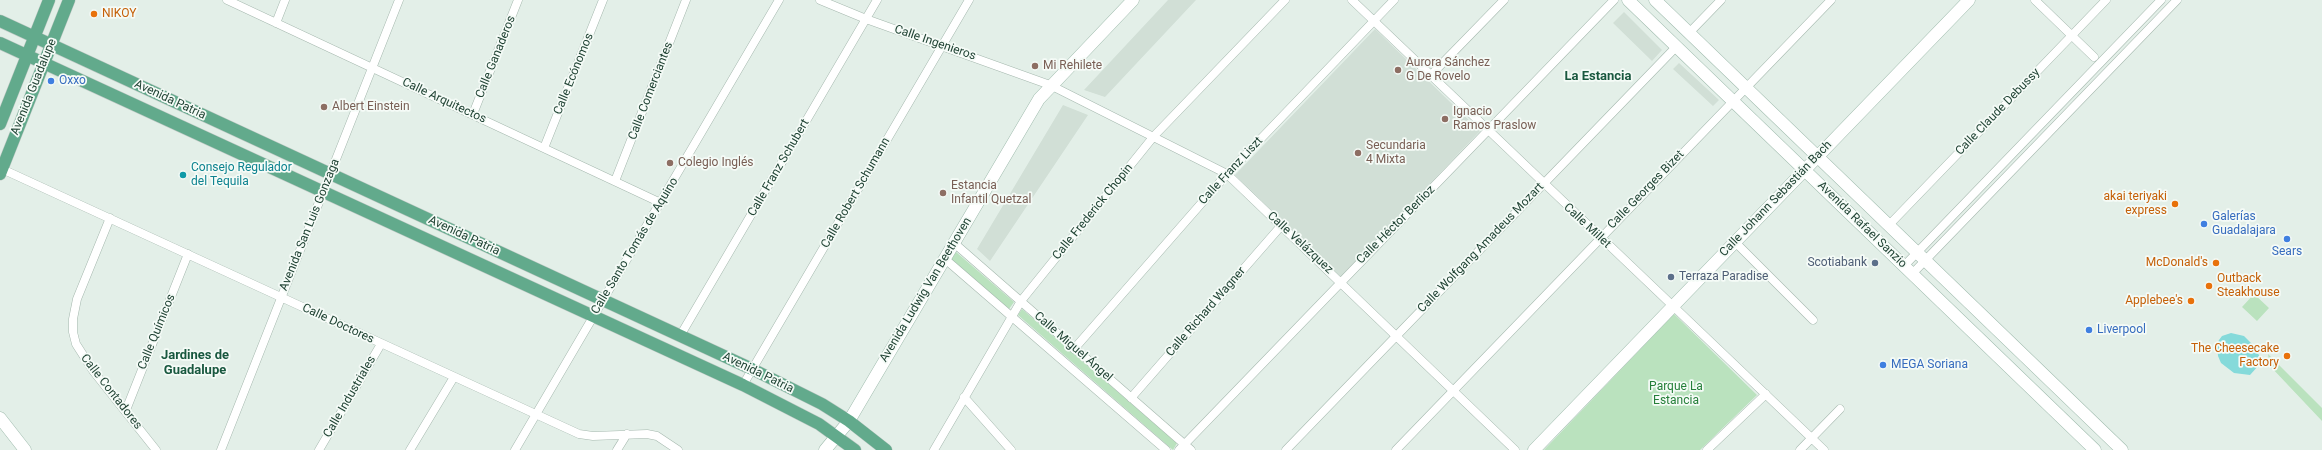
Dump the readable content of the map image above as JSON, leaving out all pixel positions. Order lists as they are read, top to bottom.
{
  "streets": {
    "main road": [
      "Avenida Guadalupe",
      "Avenida Patria",
      "Calle Johann Sebastián Bach",
      "Avenida Rafael Sanzio",
      "Avenida Ludwig Van Beethoven"
    ],
    "street": [
      "Calle Ingenieros",
      "Calle Ganaderos",
      "Calle Ecónomos",
      "Calle Comerciantes",
      "Calle Arquitectos",
      "Calle Claude Debussy",
      "Calle Franz Schubert",
      "Calle Franz Liszt",
      "Calle Georges Bizet",
      "Calle Robert Schumann",
      "Calle Frederick Chopin",
      "Avenida San Luis Gonzaga",
      "Calle Héctor Berlioz",
      "Calle Millet",
      "Calle Velázquez",
      "Calle Santo Tomás de Aquino",
      "Calle Wolfgang Amadeus Mozart",
      "Calle Richard Wagner",
      "Calle Doctores",
      "Calle Químicos",
      "Calle Miguel Ángel",
      "Calle Contadores",
      "Calle Industriales"
    ]
  },
  "crossings": [
    ["Calle Ingenieros", "Calle Franz Schubert"],
    ["Calle Ingenieros", "Calle Robert Schumann"],
    ["Calle Ingenieros", "Calle Velázquez"],
    ["Calle Ingenieros", "Avenida Ludwig Van Beethoven"],
    ["Calle Ganaderos", "Calle Arquitectos"],
    ["Calle Ecónomos", "Calle Arquitectos"],
    ["Avenida Guadalupe", "Avenida Patria"],
    ["Avenida Guadalupe", "Calle Doctores"],
    ["Calle Comerciantes", "Calle Arquitectos"],
    ["Avenida Patria", "Calle Franz Schubert"],
    ["Avenida Patria", "Calle Robert Schumann"],
    ["Avenida Patria", "Avenida San Luis Gonzaga"],
    ["Avenida Patria", "Calle Santo Tomás de Aquino"],
    ["Avenida Patria", "Avenida Ludwig Van Beethoven"],
    ["Calle Arquitectos", "Avenida San Luis Gonzaga"],
    ["Calle Arquitectos", "Calle Santo Tomás de Aquino"],
    ["Calle Claude Debussy", "Avenida Rafael Sanzio"],
    ["Calle Franz Liszt", "Calle Millet"],
    ["Calle Franz Liszt", "Calle Velázquez"],
    ["Calle Franz Liszt", "Calle Miguel Ángel"],
    ["Calle Georges Bizet", "Avenida Rafael Sanzio"],
    ["Calle Georges Bizet", "Calle Millet"],
    ["Calle Georges Bizet", "Calle Velázquez"],
    ["Calle Johann Sebastián Bach", "Avenida Rafael Sanzio"],
    ["Calle Johann Sebastián Bach", "Calle Millet"],
    ["Calle Frederick Chopin", "Calle Velázquez"],
    ["Calle Frederick Chopin", "Calle Miguel Ángel"],
    ["Avenida San Luis Gonzaga", "Calle Doctores"],
    ["Calle Héctor Berlioz", "Calle Millet"],
    ["Calle Héctor Berlioz", "Calle Velázquez"],
    ["Calle Héctor Berlioz", "Calle Miguel Ángel"],
    ["Avenida Rafael Sanzio", "Calle Wolfgang Amadeus Mozart"],
    ["Calle Millet", "Calle Wolfgang Amadeus Mozart"],
    ["Calle Velázquez", "Calle Wolfgang Amadeus Mozart"],
    ["Calle Velázquez", "Avenida Ludwig Van Beethoven"],
    ["Calle Velázquez", "Calle Richard Wagner"],
    ["Calle Santo Tomás de Aquino", "Calle Doctores"],
    ["Avenida Ludwig Van Beethoven", "Calle Miguel Ángel"],
    ["Calle Richard Wagner", "Calle Miguel Ángel"],
    ["Calle Doctores", "Calle Químicos"],
    ["Calle Doctores", "Calle Contadores"],
    ["Calle Doctores", "Calle Industriales"],
    ["Calle Químicos", "Calle Contadores"]
  ],
  "districts": ["La Estancia", "Jardines de Guadalupe"],
  "parks": ["Parque La Estancia"],
  "places": [
    "NIKOY",
    "Mi Rehilete",
    "Aurora Sánchez G De Rovelo",
    "Oxxo",
    "Albert Einstein",
    "Ignacio Ramos Praslow",
    "Secundaria 4 Mixta",
    "Colegio Inglés",
    "Consejo Regulador del Tequila",
    "Estancia Infantil Quetzal",
    "akai teriyaki express",
    "Galerías Guadalajara",
    "Sears",
    "Scotiabank",
    "McDonald's",
    "Terraza Paradise",
    "Outback Steakhouse",
    "Applebee's",
    "Liverpool",
    "The Cheesecake Factory",
    "MEGA Soriana"
  ]
}
